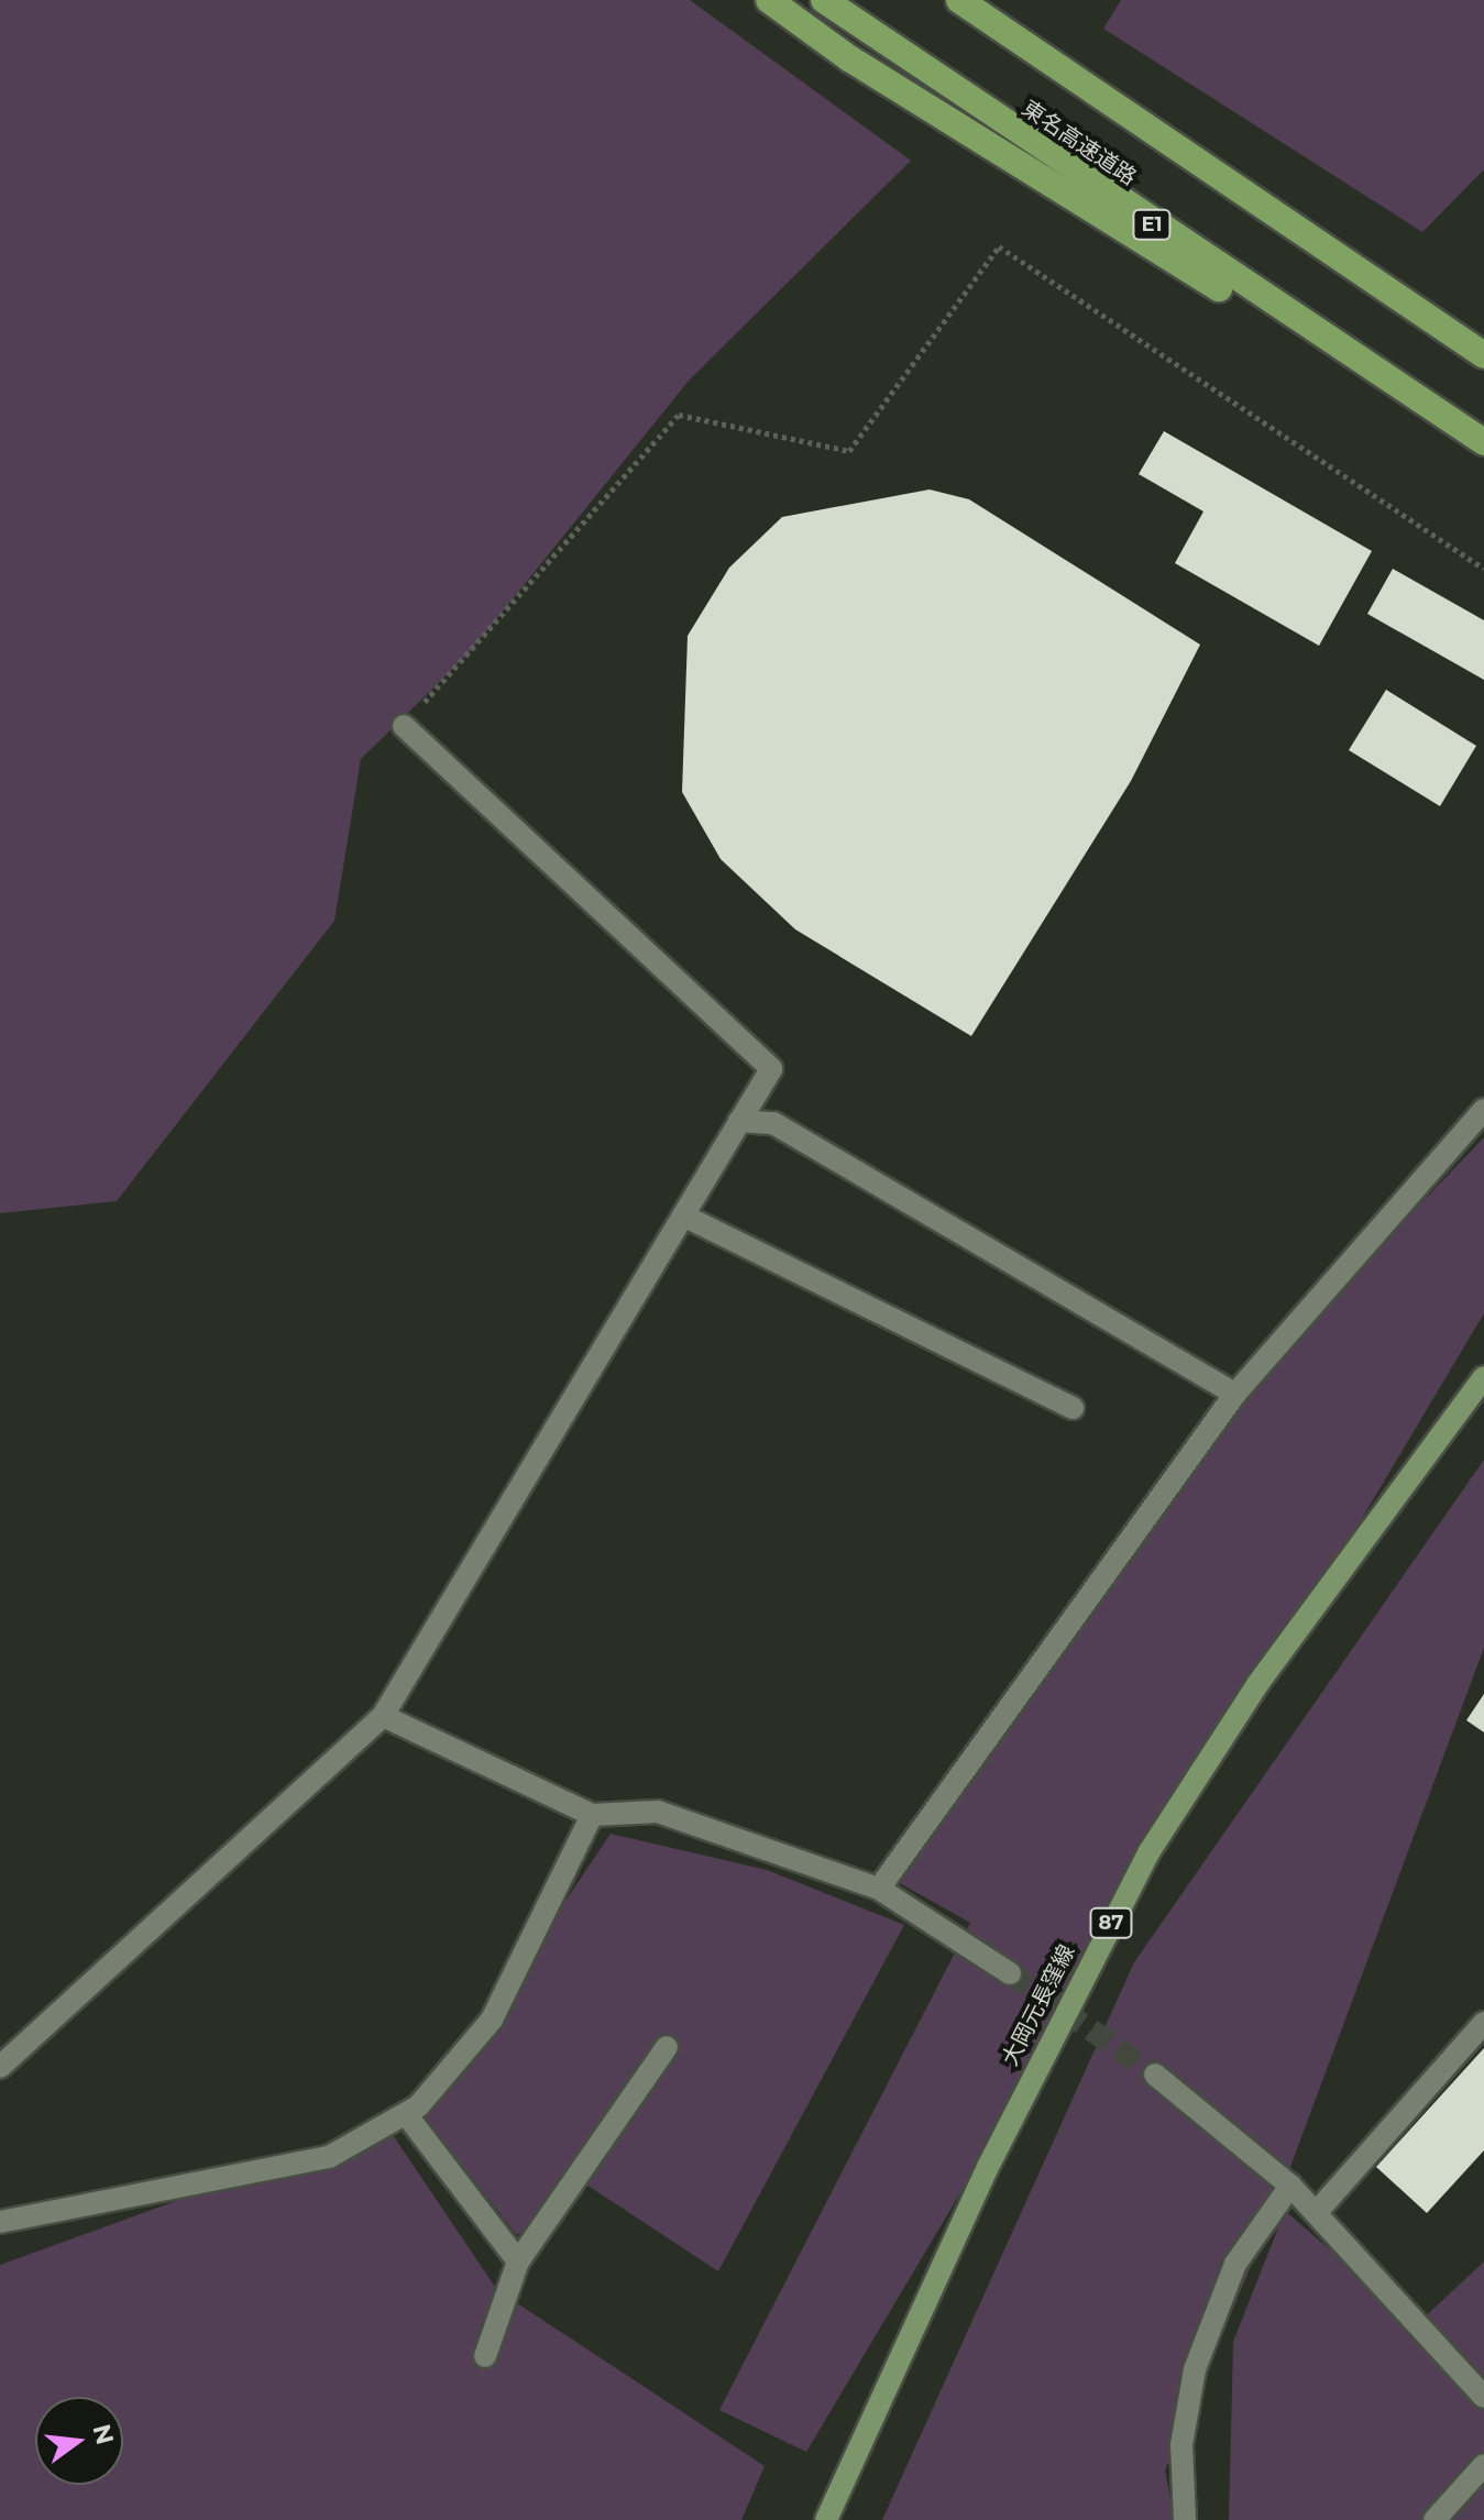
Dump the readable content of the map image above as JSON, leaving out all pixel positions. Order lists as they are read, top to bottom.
{
  "streets": {
    "highway": ["東名高速道路", "E1"],
    "main road": ["87", "大岡元長窪線"]
  },
  "north": "right"
}
